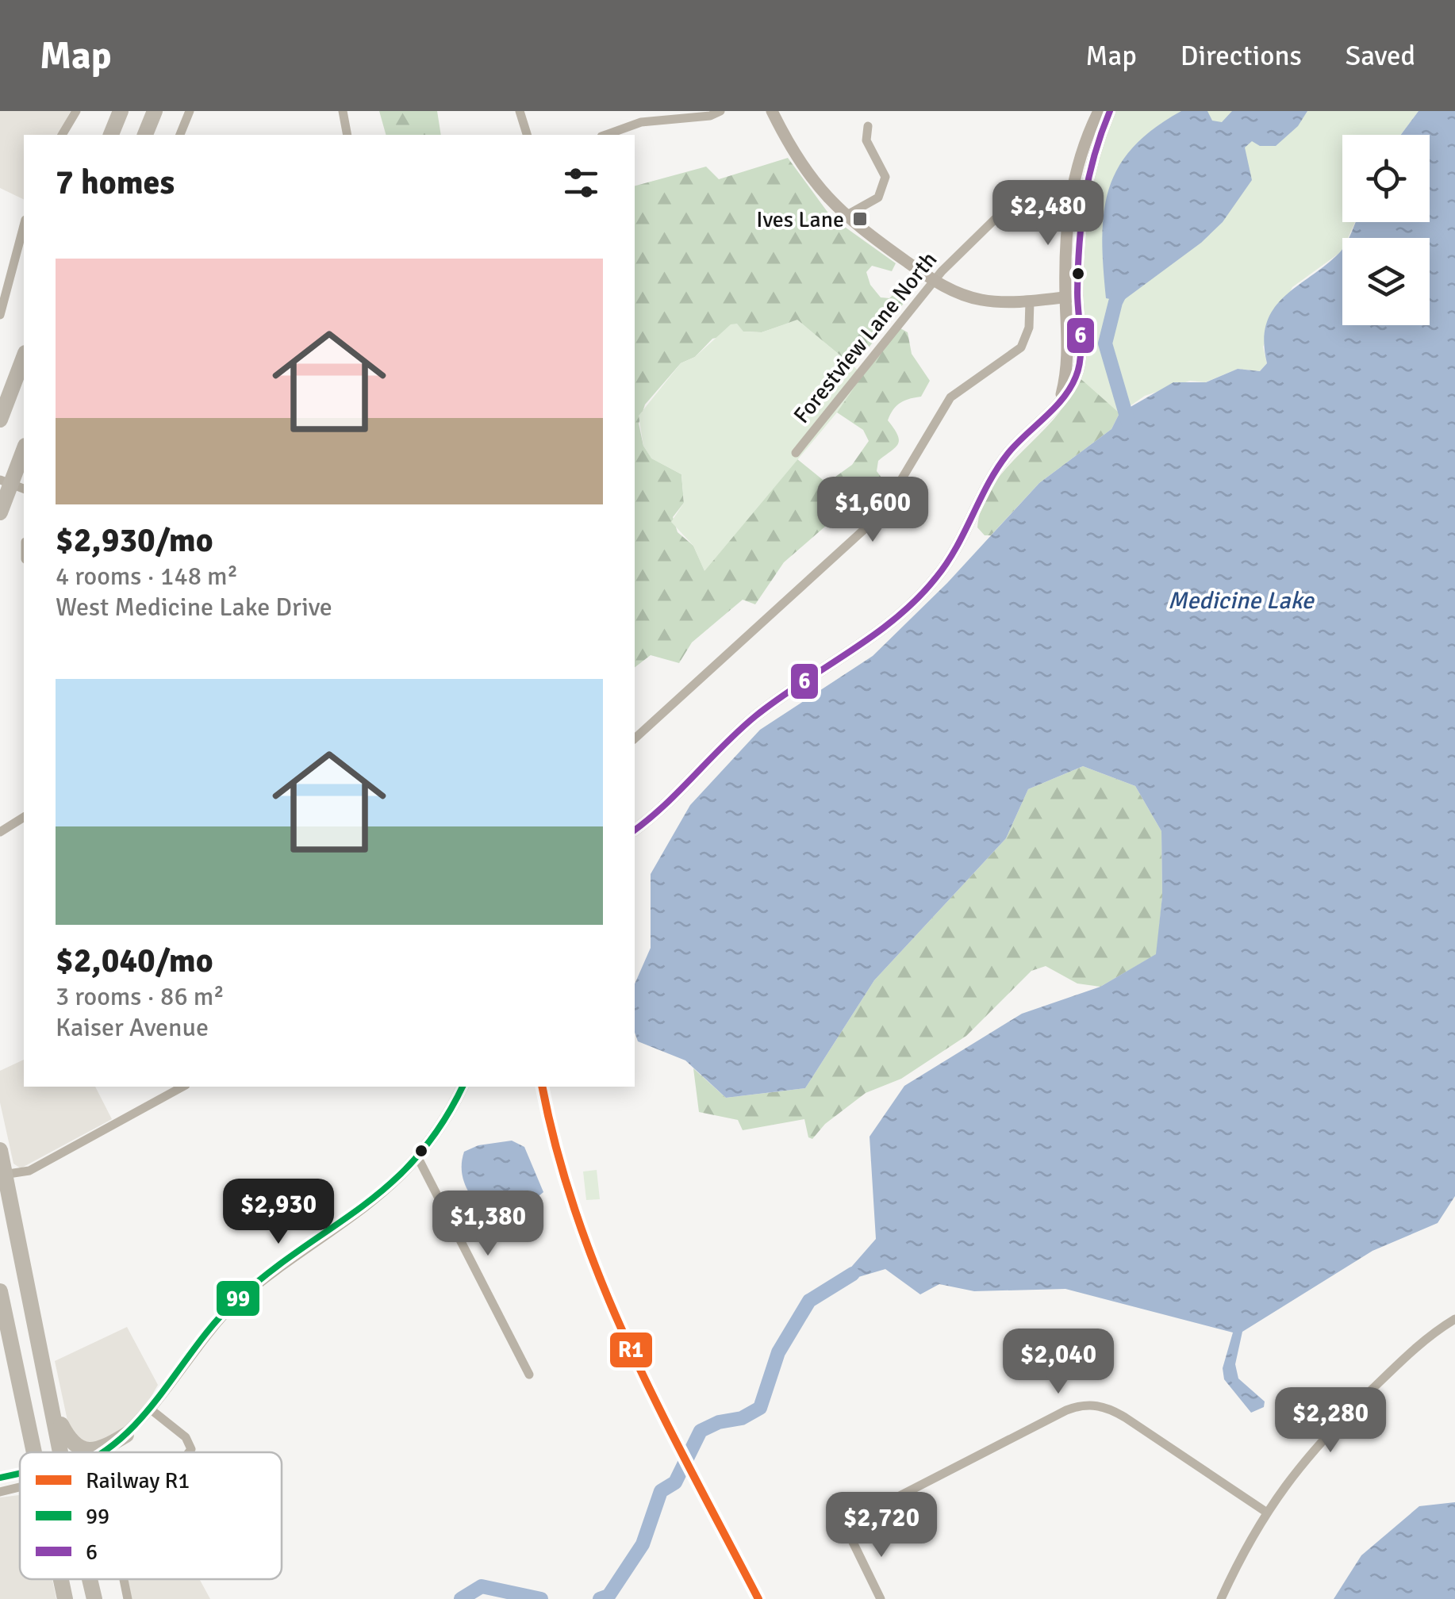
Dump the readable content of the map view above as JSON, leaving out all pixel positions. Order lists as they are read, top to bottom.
{
  "streets": {
    "street": ["Forestview Lane North"]
  },
  "water": ["Medicine Lake"],
  "places": {
    "transit": ["Ives Lane"]
  },
  "lines": ["transit line 6", "rail line R1", "transit line 99"],
  "legend": ["Railway R1", "99", "6"],
  "page": {
    "header": "Map",
    "nav": ["Map", "Directions", "Saved"],
    "heading": "7 homes",
    "price": [
      "$2,480",
      "$1,600",
      "$2,930",
      "$1,380",
      "$2,040",
      "$2,280",
      "$2,720"
    ],
    "list": [
      {
        "name": "$2,930/mo",
        "note": "4 rooms · 148 m² · West Medicine Lake Drive"
      },
      {
        "name": "$2,040/mo",
        "note": "3 rooms · 86 m² · Kaiser Avenue"
      }
    ]
  }
}
